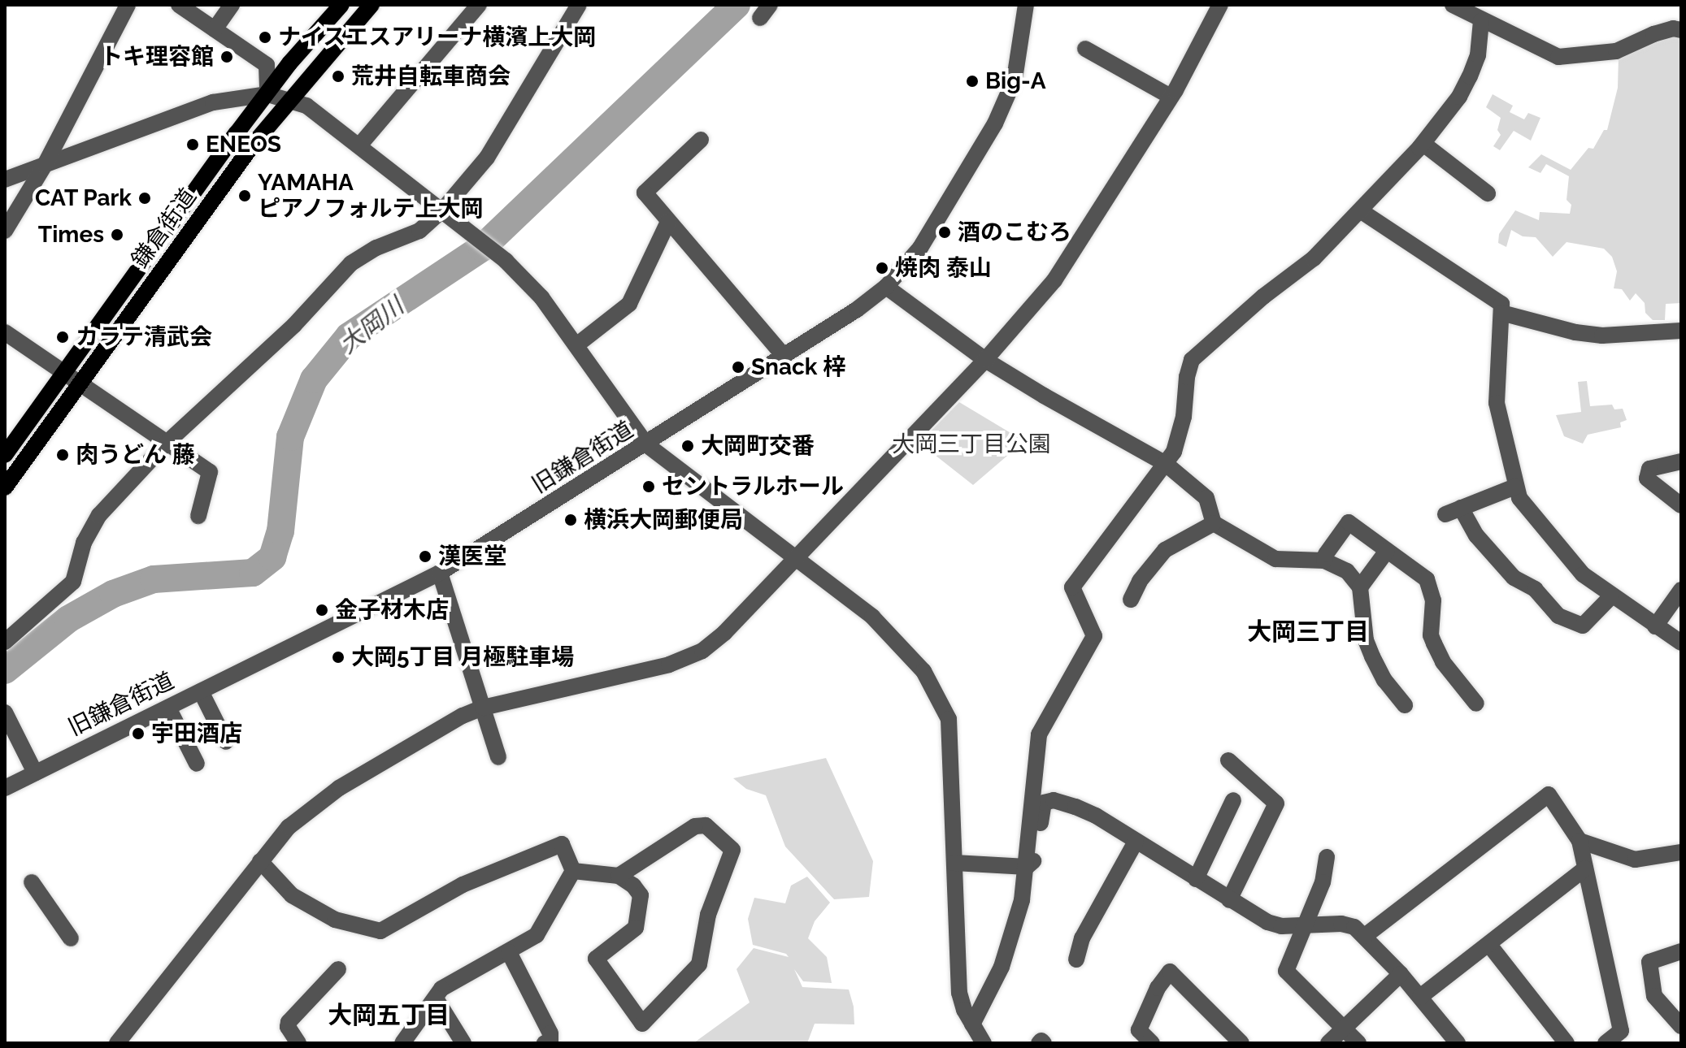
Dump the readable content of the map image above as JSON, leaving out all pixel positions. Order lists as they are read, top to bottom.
{
  "streets": {
    "main road": ["鎌倉街道"],
    "street": ["旧鎌倉街道"]
  },
  "districts": ["大岡三丁目", "大岡五丁目"],
  "water": ["大岡川"],
  "parks": ["大岡三丁目公園"],
  "places": [
    "ナイスエスアリーナ横濱上大岡",
    "トキ理容館",
    "荒井自転車商会",
    "Big-A",
    "ENEOS",
    "YAMAHA ピアノフォルテ上大岡",
    "CAT Park",
    "酒のこむろ",
    "Times",
    "焼肉 泰山",
    "カラテ清武会",
    "Snack 梓",
    "大岡町交番",
    "肉うどん 藤",
    "セントラルホール",
    "横浜大岡郵便局",
    "漢医堂",
    "金子材木店",
    "大岡5丁目 月極駐車場",
    "宇田酒店"
  ]
}
